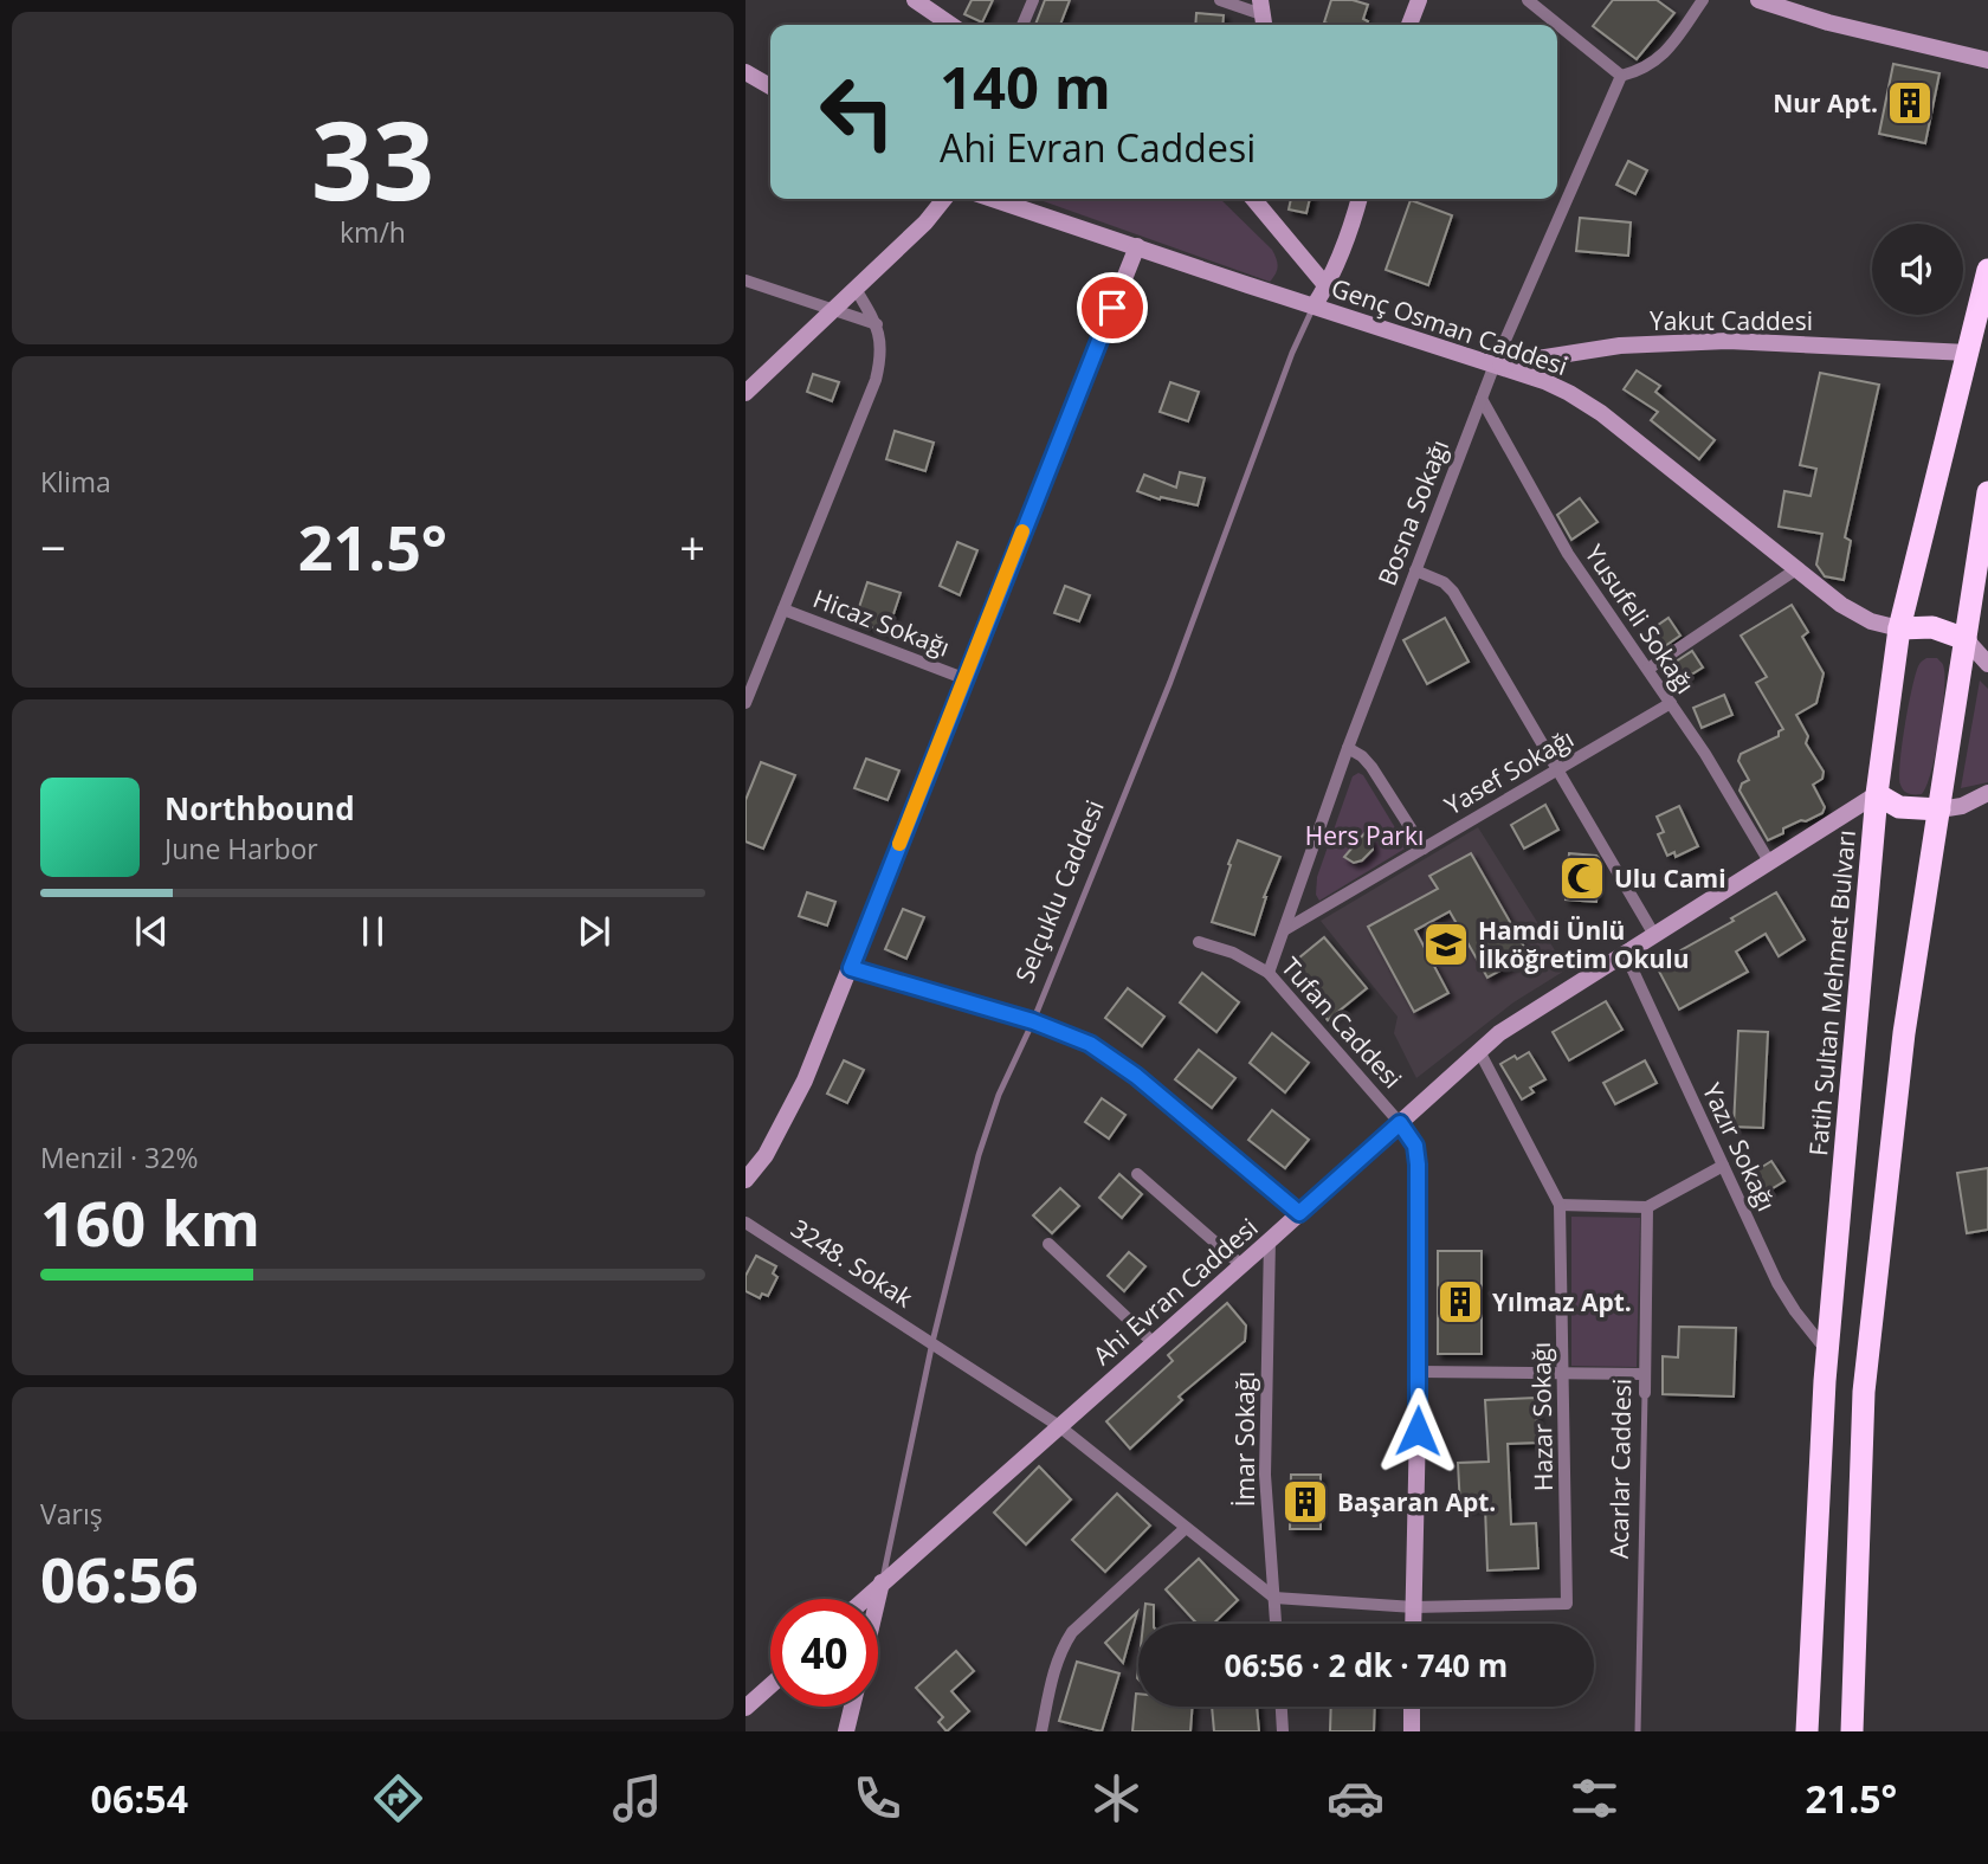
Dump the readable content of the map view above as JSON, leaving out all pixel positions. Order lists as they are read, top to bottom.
{
  "streets": {
    "highway": ["Fatih Sultan Mehmet Bulvarı"],
    "street": [
      "Yakut Caddesi",
      "Genç Osman Caddesi",
      "Bosna Sokağı",
      "Yusufeli Sokağı",
      "Hicaz Sokağı",
      "Yasef Sokağı",
      "Selçuklu Caddesi",
      "Tufan Caddesi",
      "Yazır Sokağı",
      "3248. Sokak",
      "Ahi Evran Caddesi",
      "Hazar Sokağı",
      "İmar Sokağı",
      "Acarlar Caddesi"
    ]
  },
  "crossings": [
    ["Yakut Caddesi", "Genç Osman Caddesi"],
    ["Yakut Caddesi", "Bosna Sokağı"],
    ["Yakut Caddesi", "Fatih Sultan Mehmet Bulvarı"],
    ["Genç Osman Caddesi", "Bosna Sokağı"],
    ["Genç Osman Caddesi", "Selçuklu Caddesi"],
    ["Genç Osman Caddesi", "Fatih Sultan Mehmet Bulvarı"],
    ["Bosna Sokağı", "Yusufeli Sokağı"],
    ["Bosna Sokağı", "Yasef Sokağı"],
    ["Bosna Sokağı", "Tufan Caddesi"],
    ["Yusufeli Sokağı", "Yasef Sokağı"],
    ["Yusufeli Sokağı", "Ahi Evran Caddesi"],
    ["Selçuklu Caddesi", "3248. Sokak"],
    ["Selçuklu Caddesi", "Ahi Evran Caddesi"],
    ["Fatih Sultan Mehmet Bulvarı", "Yazır Sokağı"],
    ["Fatih Sultan Mehmet Bulvarı", "Ahi Evran Caddesi"],
    ["Tufan Caddesi", "Ahi Evran Caddesi"],
    ["Yazır Sokağı", "Ahi Evran Caddesi"],
    ["3248. Sokak", "Ahi Evran Caddesi"],
    ["3248. Sokak", "İmar Sokağı"],
    ["Ahi Evran Caddesi", "Hazar Sokağı"],
    ["Ahi Evran Caddesi", "İmar Sokağı"]
  ],
  "parks": ["Hers Parkı"],
  "places": {
    "building": ["Nur Apt.", "Yılmaz Apt.", "Başaran Apt."],
    "mosque": ["Ulu Cami"],
    "school or university": ["Hamdi Ünlü İlköğretim Okulu"]
  },
  "page": {
    "tile": [
      ["33", "km/h"],
      "Klima",
      ["Menzil · 32%", "160 km"],
      ["Varış", "06:56"]
    ],
    "turn": ["140 m", "Ahi Evran Caddesi"],
    "heat": ["−", "21.5°", "+"],
    "song": ["Northbound", "June Harbor"],
    "limit": "40",
    "trip": "06:56 · 2 dk · 740 m",
    "tabs": ["06:54", "21.5°"]
  }
}
